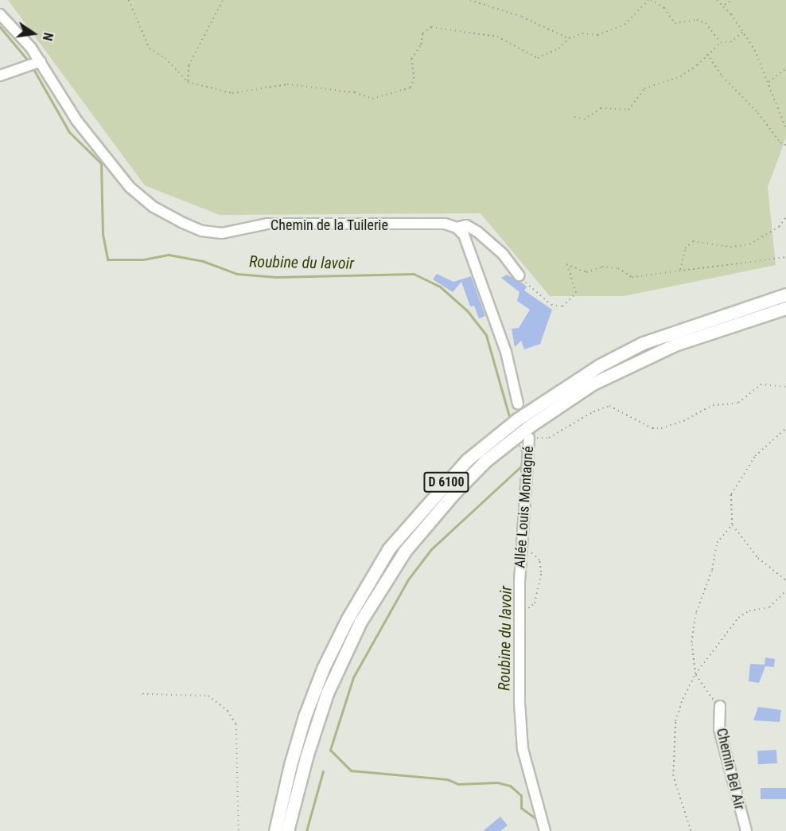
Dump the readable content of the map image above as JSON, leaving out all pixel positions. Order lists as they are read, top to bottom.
{
  "streets": {
    "main road": ["D 6100"],
    "street": ["Chemin de la Tuilerie", "Allée Louis Montagné", "Chemin Bel Air"]
  },
  "water": ["Roubine du lavoir"],
  "north": "right"
}
